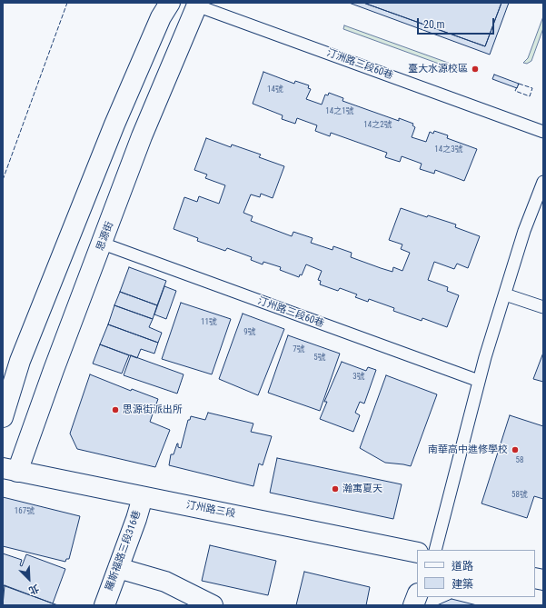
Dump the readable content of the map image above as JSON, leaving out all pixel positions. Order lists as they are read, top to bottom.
{
  "streets": {
    "street": ["思源街", "汀州路三段", "羅斯福路三段316巷"],
    "lane": ["汀洲路三段60巷", "汀州路三段60巷"]
  },
  "crossings": [
    ["汀洲路三段60巷", "思源街"],
    ["思源街", "汀州路三段60巷"],
    ["思源街", "汀州路三段"],
    ["汀州路三段", "羅斯福路三段316巷"]
  ],
  "places": [
    "臺大水源校區",
    "思源街派出所",
    "南華高中進修學校",
    "瀚寓夏天"
  ],
  "house_numbers": [
    "14號",
    "14之1號",
    "14之2號",
    "14之3號",
    "11號",
    "9號",
    "7號",
    "5號",
    "3號",
    "58",
    "58號",
    "167號"
  ],
  "legend": ["道路", "建築"],
  "scale_bar": "20 m",
  "north": "bottom right"
}
